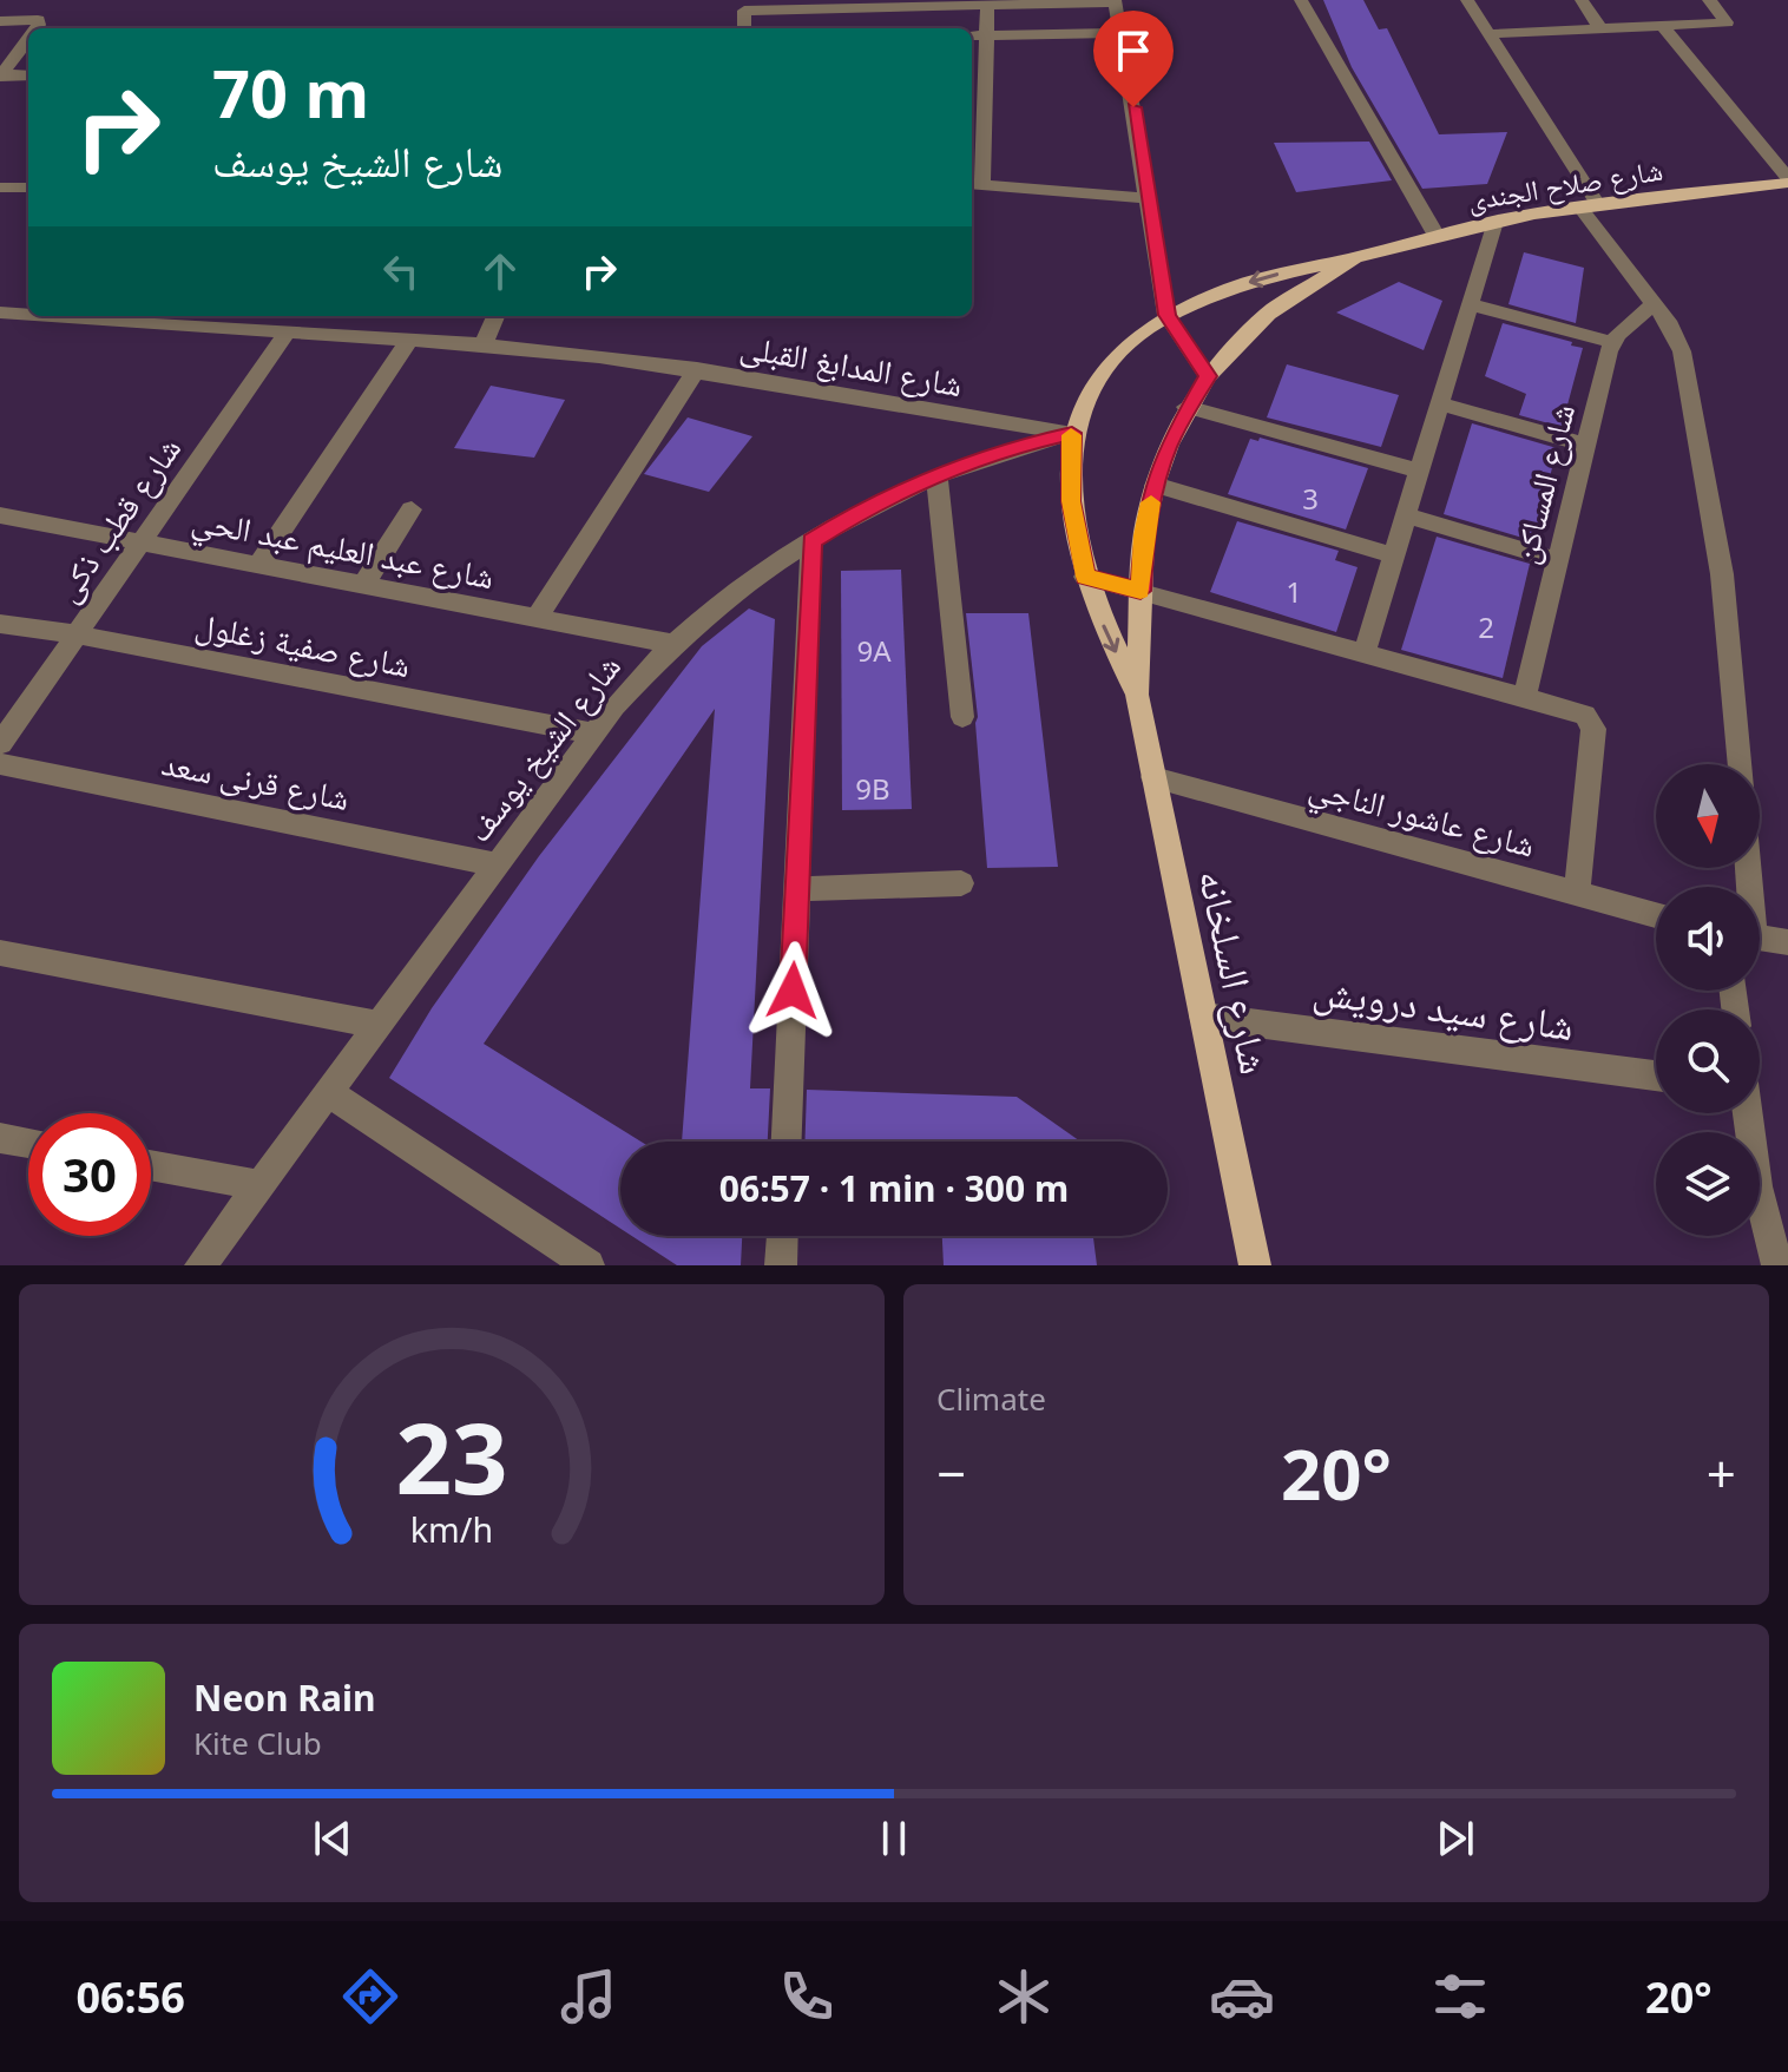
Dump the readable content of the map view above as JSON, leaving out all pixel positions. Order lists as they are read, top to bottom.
{
  "streets": {
    "main road": ["شارع صلاح الجندى", "شارع السلخانه"],
    "street": [
      "شارع المدابغ القبلى",
      "شارع المساكن",
      "شارع قطب ذكى",
      "شارع عبد العليم عبد الحي",
      "شارع صفية زغلول",
      "شارع الشيخ يوسف",
      "شارع قرنى سعد",
      "شارع عاشور الناجي",
      "شارع سيد درويش"
    ]
  },
  "crossings": [
    ["شارع صلاح الجندى", "شارع المدابغ القبلى"],
    ["شارع صلاح الجندى", "شارع الشيخ يوسف"],
    ["شارع صلاح الجندى", "شارع السلخانه"],
    ["شارع المدابغ القبلى", "شارع قطب ذكى"],
    ["شارع المدابغ القبلى", "شارع الشيخ يوسف"],
    ["شارع قطب ذكى", "شارع عبد العليم عبد الحي"],
    ["شارع قطب ذكى", "شارع صفية زغلول"],
    ["شارع عبد العليم عبد الحي", "شارع الشيخ يوسف"],
    ["شارع صفية زغلول", "شارع الشيخ يوسف"],
    ["شارع الشيخ يوسف", "شارع قرنى سعد"],
    ["شارع عاشور الناجي", "شارع السلخانه"],
    ["شارع السلخانه", "شارع سيد درويش"]
  ],
  "house_numbers": [
    "3",
    "1",
    "2",
    "9A",
    "9B"
  ],
  "north": "bottom",
  "page": {
    "turn": ["70 m", "شارع الشيخ يوسف"],
    "limit": "30",
    "trip": "06:57 · 1 min · 300 m",
    "tile": "Climate",
    "heat": ["−", "20°", "+"],
    "song": ["Neon Rain", "Kite Club"],
    "tabs": ["06:56", "20°"],
    "gauge": ["23", "km/h"]
  }
}
